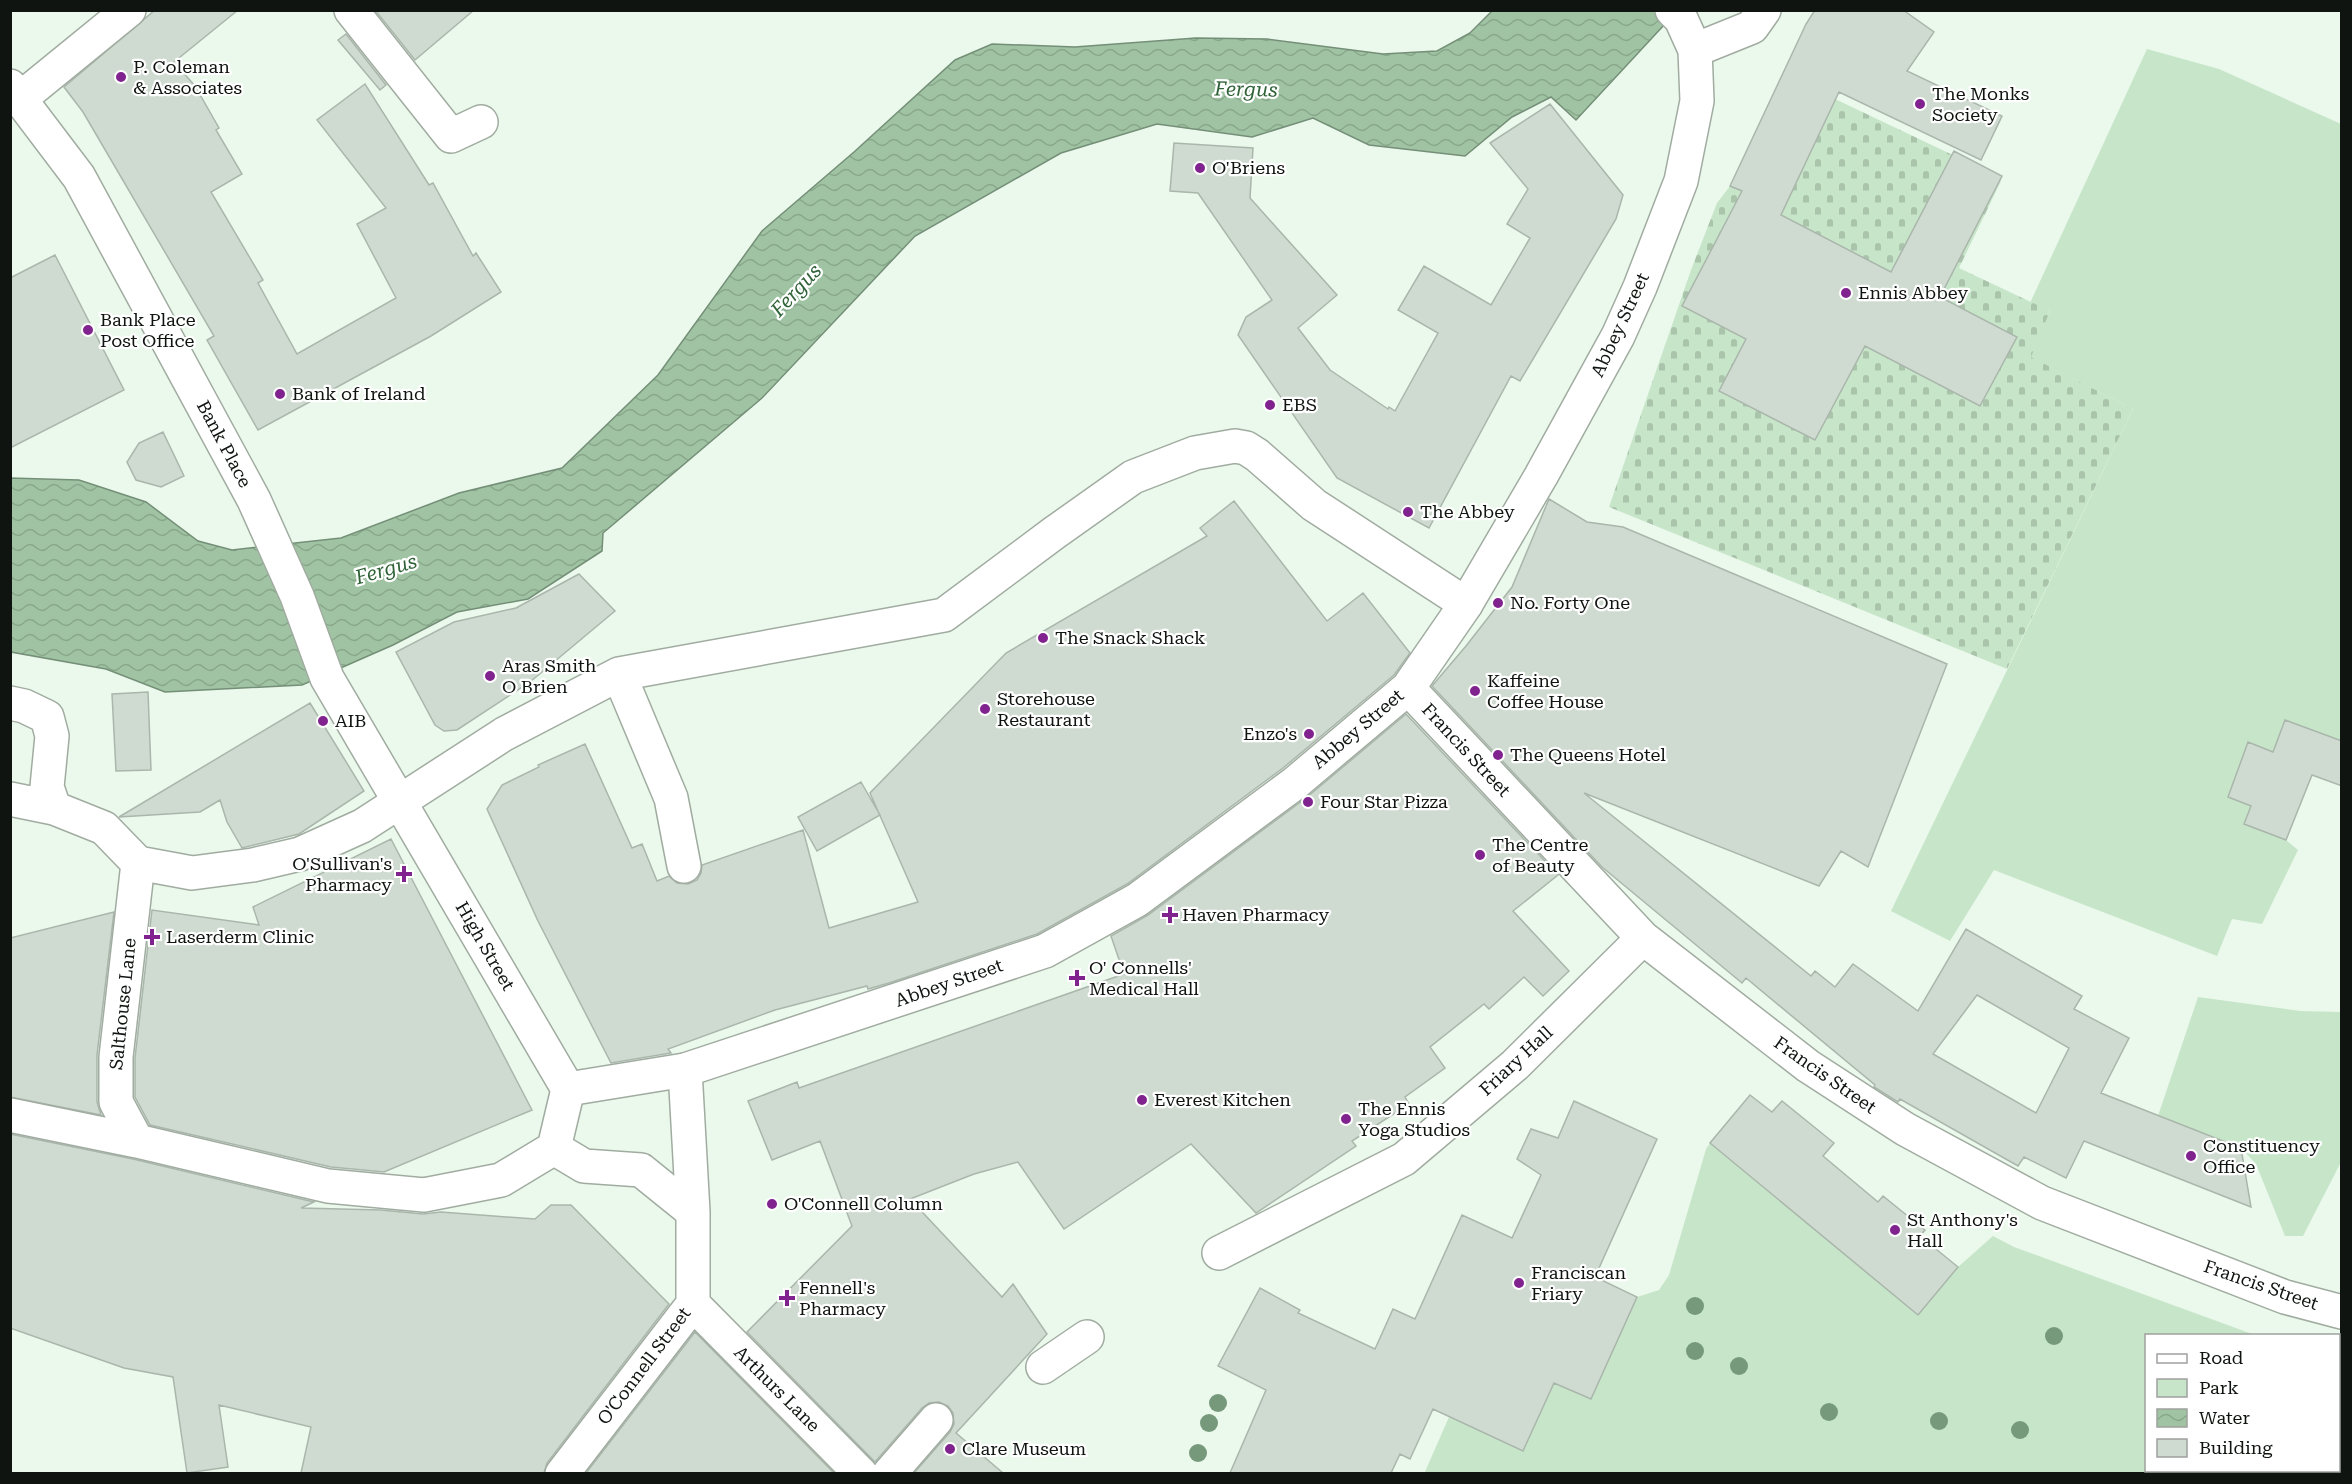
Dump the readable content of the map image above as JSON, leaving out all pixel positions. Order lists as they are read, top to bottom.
{
  "streets": {
    "street": [
      "Abbey Street",
      "Bank Place",
      "Francis Street",
      "High Street",
      "Salthouse Lane",
      "Friary Hall",
      "O'Connell Street",
      "Arthurs Lane"
    ]
  },
  "crossings": [
    ["Abbey Street", "Francis Street"],
    ["Abbey Street", "O'Connell Street"],
    ["Bank Place", "High Street"],
    ["Francis Street", "Friary Hall"],
    ["O'Connell Street", "Arthurs Lane"]
  ],
  "water": ["Fergus"],
  "places": {
    "other": [
      "P. Coleman & Associates",
      "The Monks Society",
      "O'Briens",
      "Ennis Abbey",
      "Bank Place Post Office",
      "Bank of Ireland",
      "EBS",
      "The Abbey",
      "No. Forty One",
      "The Snack Shack",
      "Aras Smith O Brien",
      "Kaffeine Coffee House",
      "Storehouse Restaurant",
      "AIB",
      "Enzo's",
      "The Queens Hotel",
      "Four Star Pizza",
      "The Centre of Beauty",
      "Everest Kitchen",
      "The Ennis Yoga Studios",
      "Constituency Office",
      "O'Connell Column",
      "St Anthony's Hall",
      "Franciscan Friary",
      "Clare Museum"
    ],
    "health": [
      "O'Sullivan's Pharmacy",
      "Haven Pharmacy",
      "Laserderm Clinic",
      "O' Connells' Medical Hall",
      "Fennell's Pharmacy"
    ]
  },
  "legend": [
    "Road",
    "Park",
    "Water",
    "Building"
  ]
}
